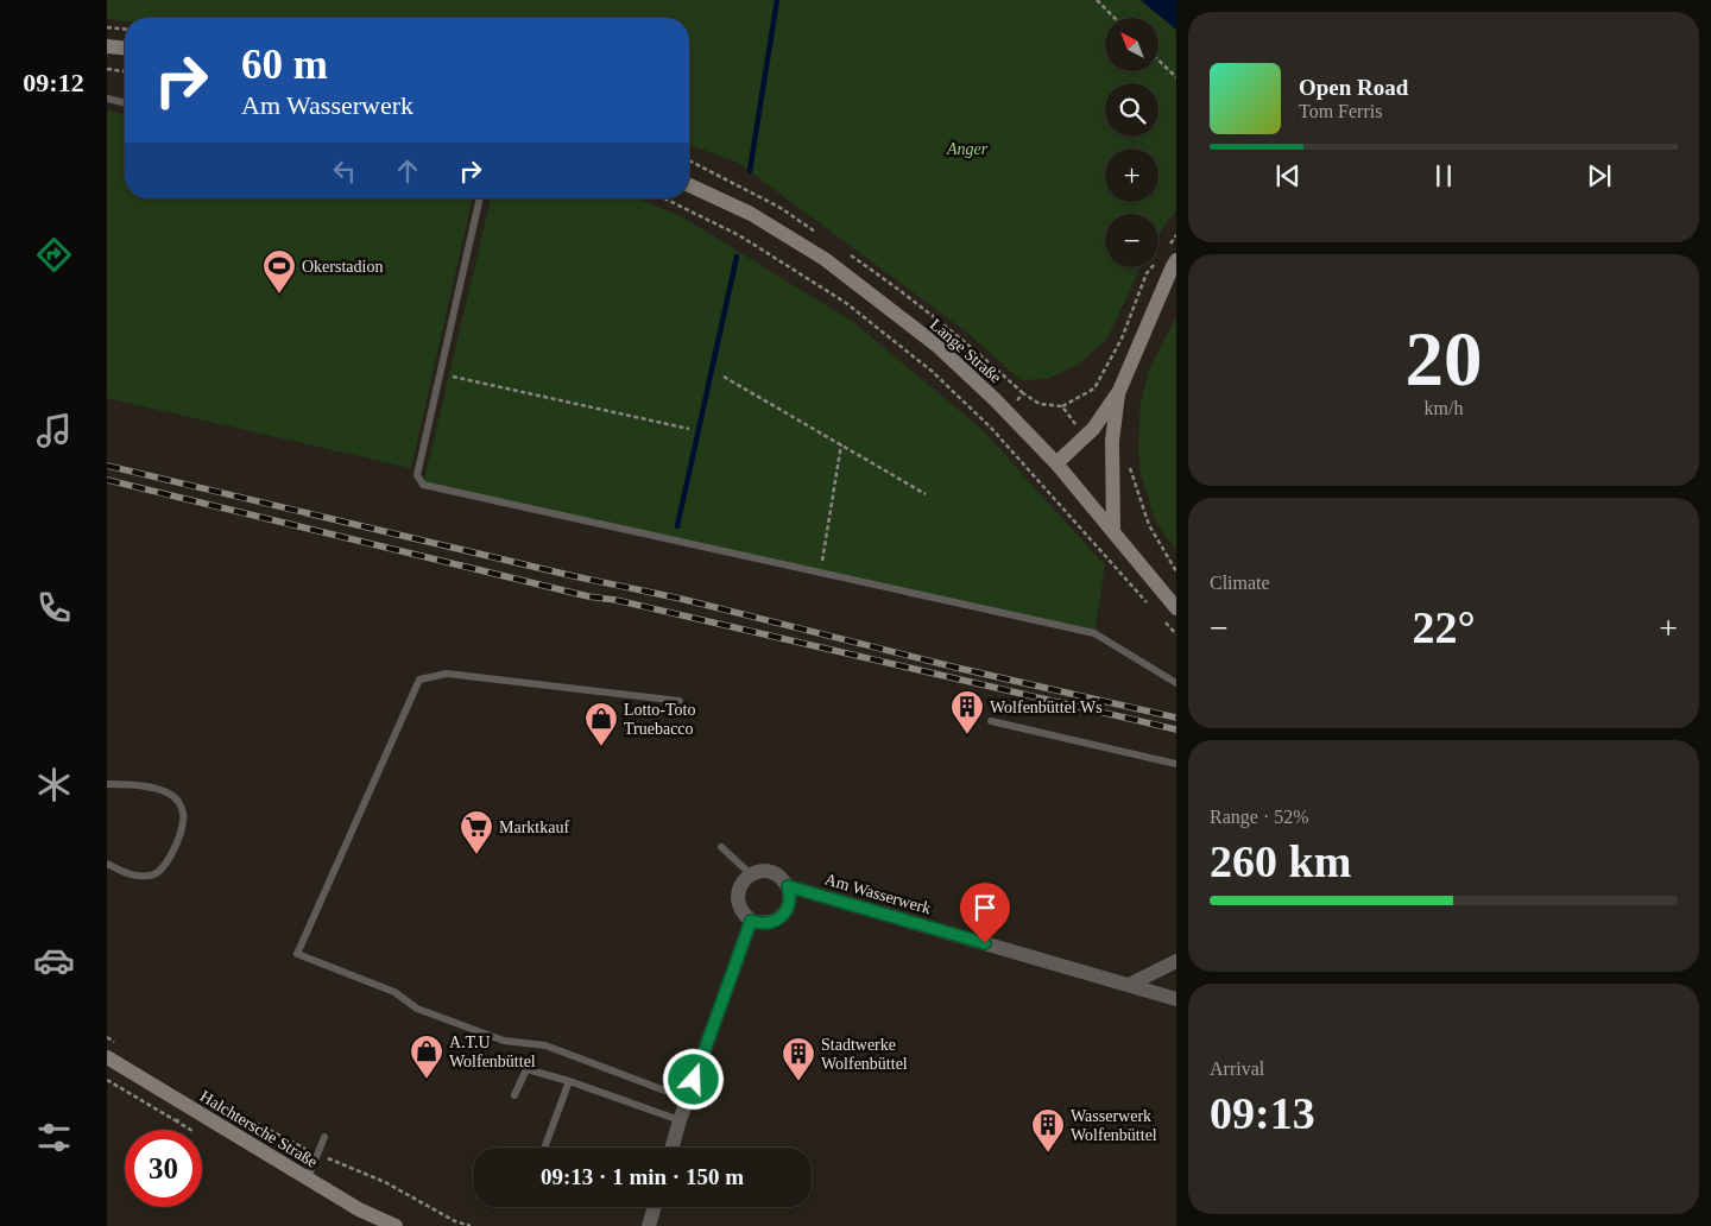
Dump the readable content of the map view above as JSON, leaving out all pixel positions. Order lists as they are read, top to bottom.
{
  "streets": {
    "main road": ["Lange Straße", "Halchtersche Straße"],
    "street": ["Am Wasserwerk"]
  },
  "parks": ["Anger"],
  "places": {
    "sports": ["Okerstadion"],
    "building": ["Wolfenbüttel Ws", "Stadtwerke Wolfenbüttel", "Wasserwerk Wolfenbüttel"],
    "shop": ["Lotto-Toto Truebacco", "A.T.U Wolfenbüttel"],
    "supermarket": ["Marktkauf"]
  },
  "north": "top left",
  "page": {
    "tabs": "09:12",
    "map_buttons": ["+", "−"],
    "turn": ["60 m", "Am Wasserwerk"],
    "song": ["Open Road", "Tom Ferris"],
    "tile": [
      ["20", "km/h"],
      "Climate",
      ["Range · 52%", "260 km"],
      ["Arrival", "09:13"]
    ],
    "heat": ["−", "22°", "+"],
    "limit": "30",
    "trip": "09:13 · 1 min · 150 m"
  }
}
